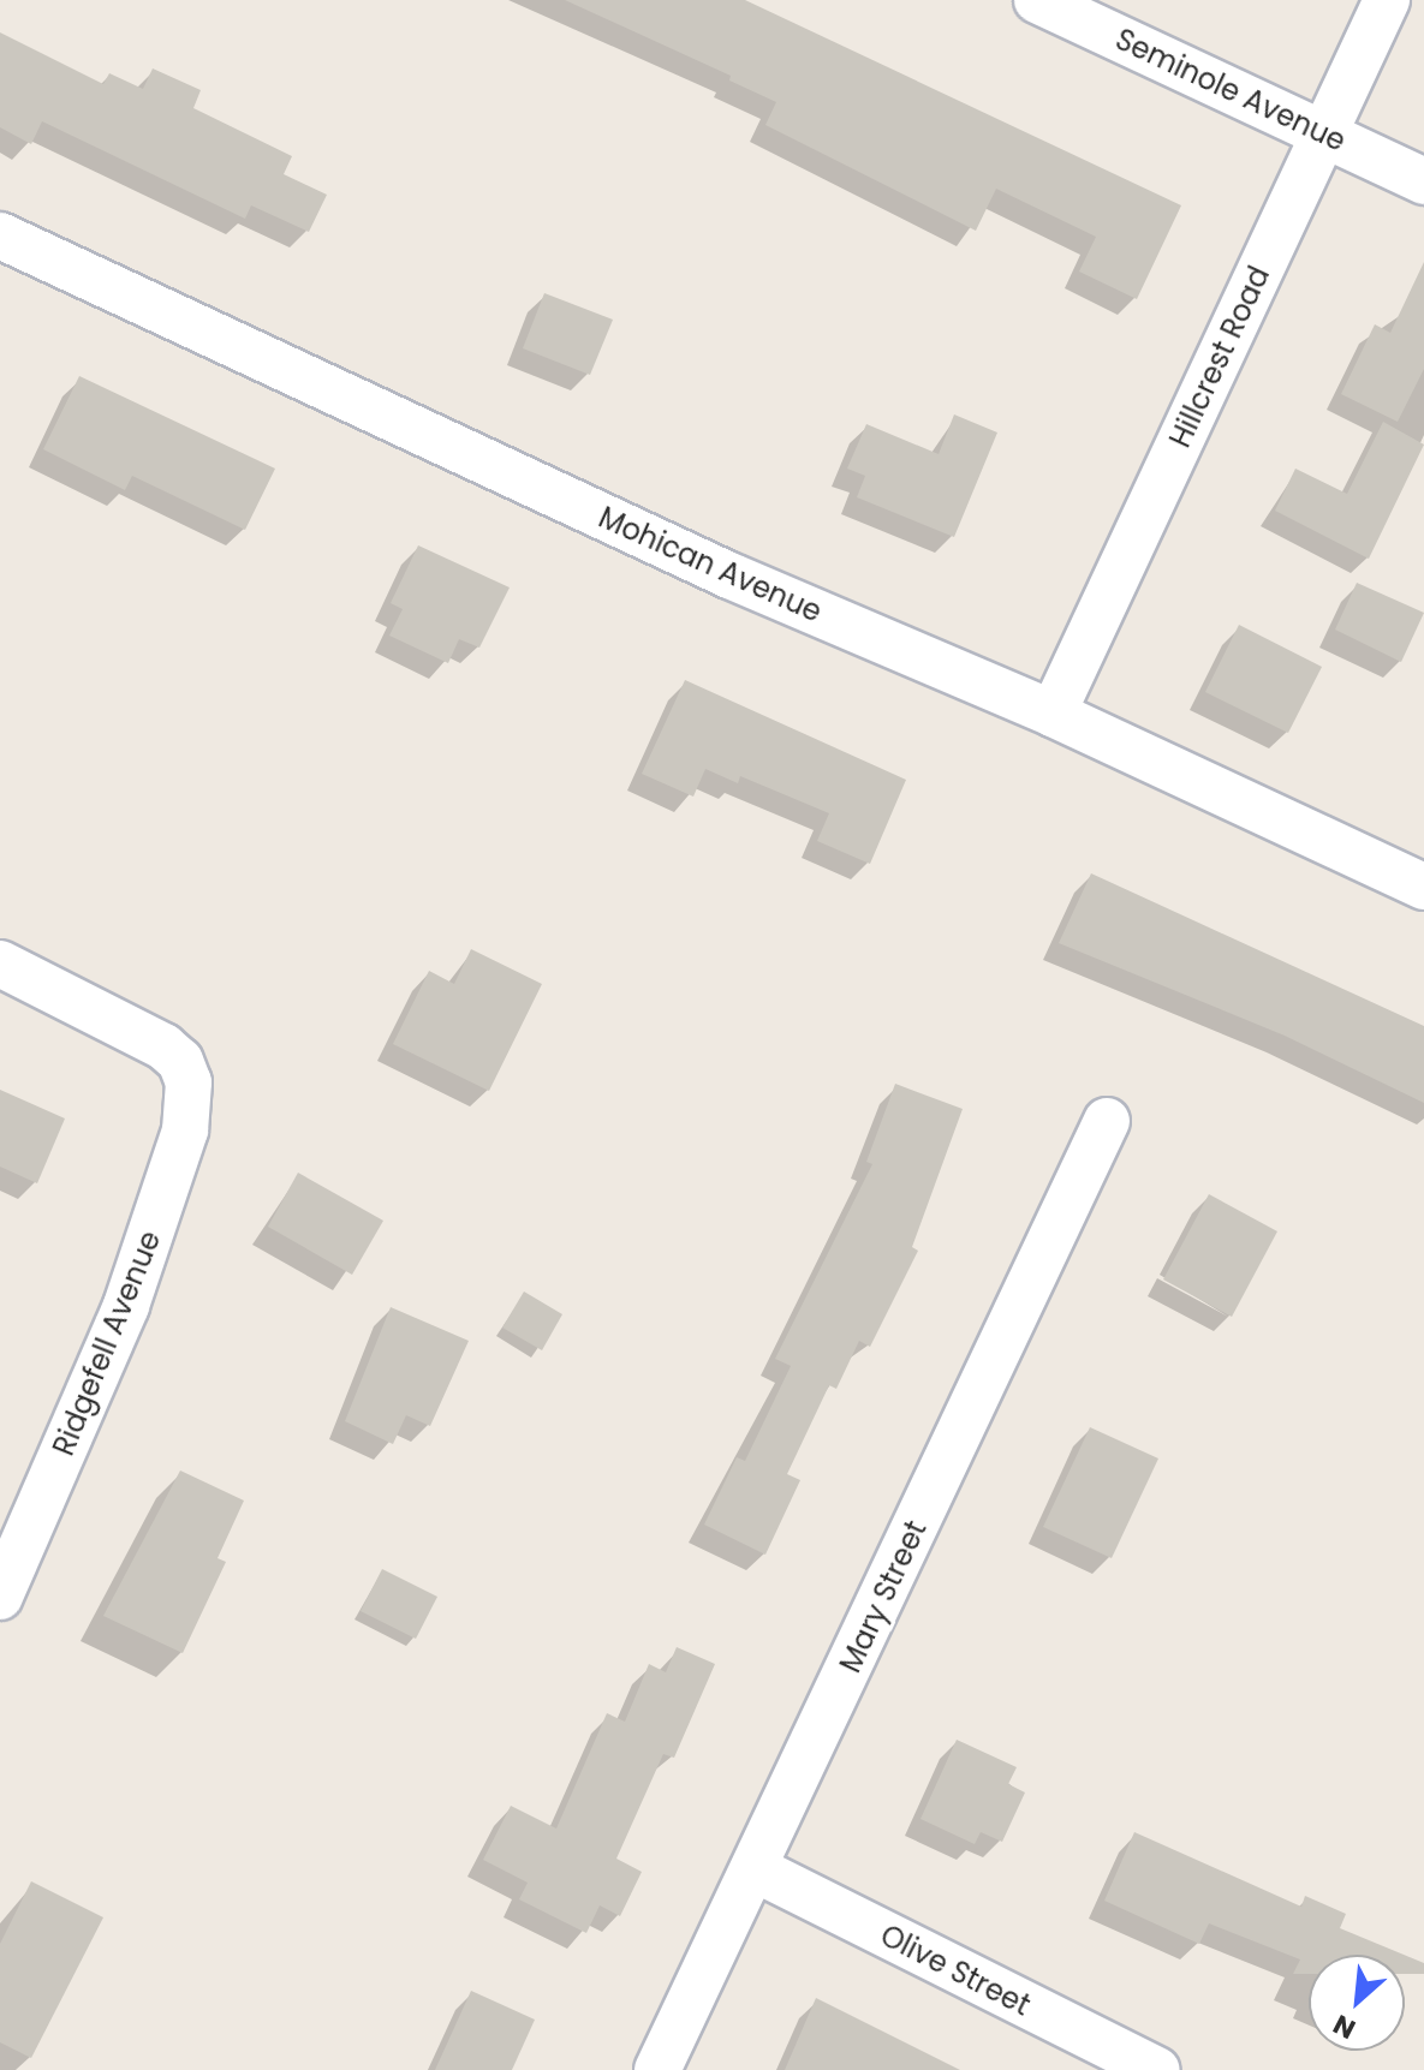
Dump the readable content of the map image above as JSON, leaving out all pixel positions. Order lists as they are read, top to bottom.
{
  "streets": {
    "street": [
      "Seminole Avenue",
      "Hillcrest Road",
      "Mohican Avenue",
      "Ridgefell Avenue",
      "Mary Street",
      "Olive Street"
    ]
  },
  "crossings": [
    ["Seminole Avenue", "Hillcrest Road"],
    ["Hillcrest Road", "Mohican Avenue"],
    ["Mary Street", "Olive Street"]
  ],
  "north": "bottom left"
}
